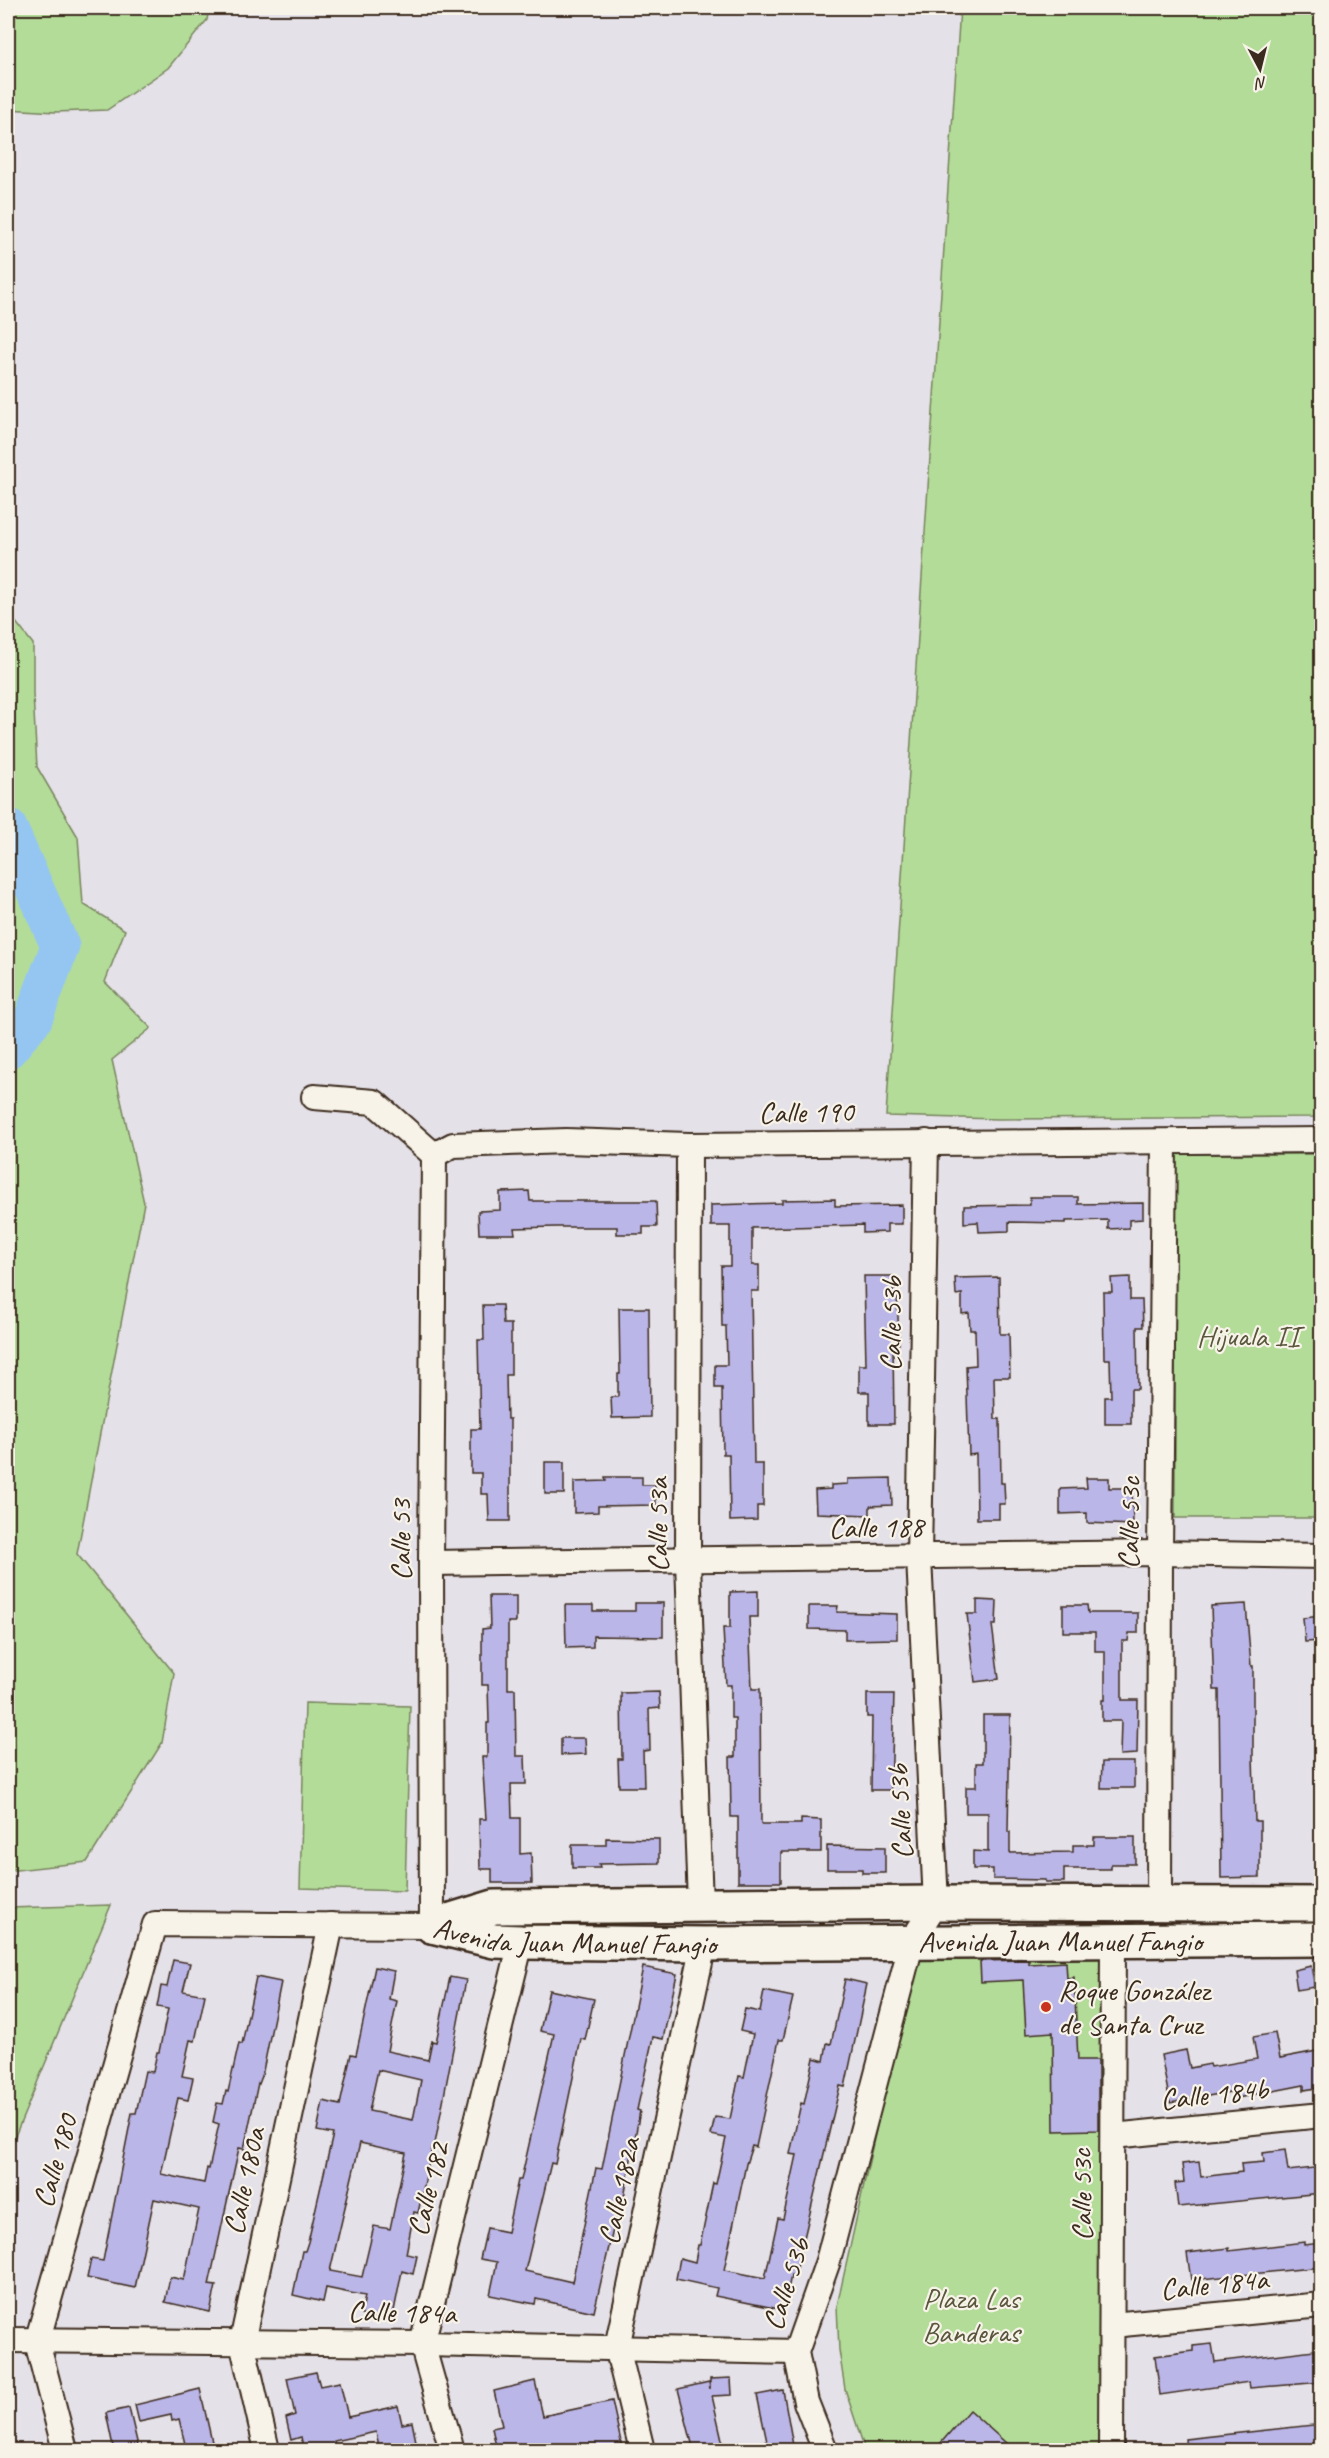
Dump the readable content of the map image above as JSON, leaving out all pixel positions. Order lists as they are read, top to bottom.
{
  "streets": {
    "main road": ["Avenida Juan Manuel Fangio"],
    "street": [
      "Calle 190",
      "Calle 53b",
      "Calle 53c",
      "Calle 53a",
      "Calle 188",
      "Calle 53",
      "Calle 184b",
      "Calle 180",
      "Calle 180a",
      "Calle 182",
      "Calle 182a",
      "Calle 184a"
    ]
  },
  "crossings": [
    ["Calle 190", "Calle 53b"],
    ["Calle 190", "Calle 53c"],
    ["Calle 190", "Calle 53a"],
    ["Calle 190", "Calle 53"],
    ["Calle 53b", "Calle 188"],
    ["Calle 53b", "Avenida Juan Manuel Fangio"],
    ["Calle 53b", "Calle 184a"],
    ["Calle 53c", "Calle 188"],
    ["Calle 53c", "Avenida Juan Manuel Fangio"],
    ["Calle 53c", "Calle 184b"],
    ["Calle 53c", "Calle 184a"],
    ["Calle 53a", "Calle 188"],
    ["Calle 53a", "Avenida Juan Manuel Fangio"],
    ["Calle 188", "Calle 53"],
    ["Calle 53", "Avenida Juan Manuel Fangio"],
    ["Avenida Juan Manuel Fangio", "Calle 182"],
    ["Avenida Juan Manuel Fangio", "Calle 182a"],
    ["Calle 180", "Calle 180a"],
    ["Calle 180", "Calle 184a"],
    ["Calle 180a", "Calle 184a"],
    ["Calle 182", "Calle 184a"],
    ["Calle 182a", "Calle 184a"]
  ],
  "parks": ["Hijuala II", "Plaza Las Banderas"],
  "places": ["Roque González de Santa Cruz"],
  "north": "bottom"
}
